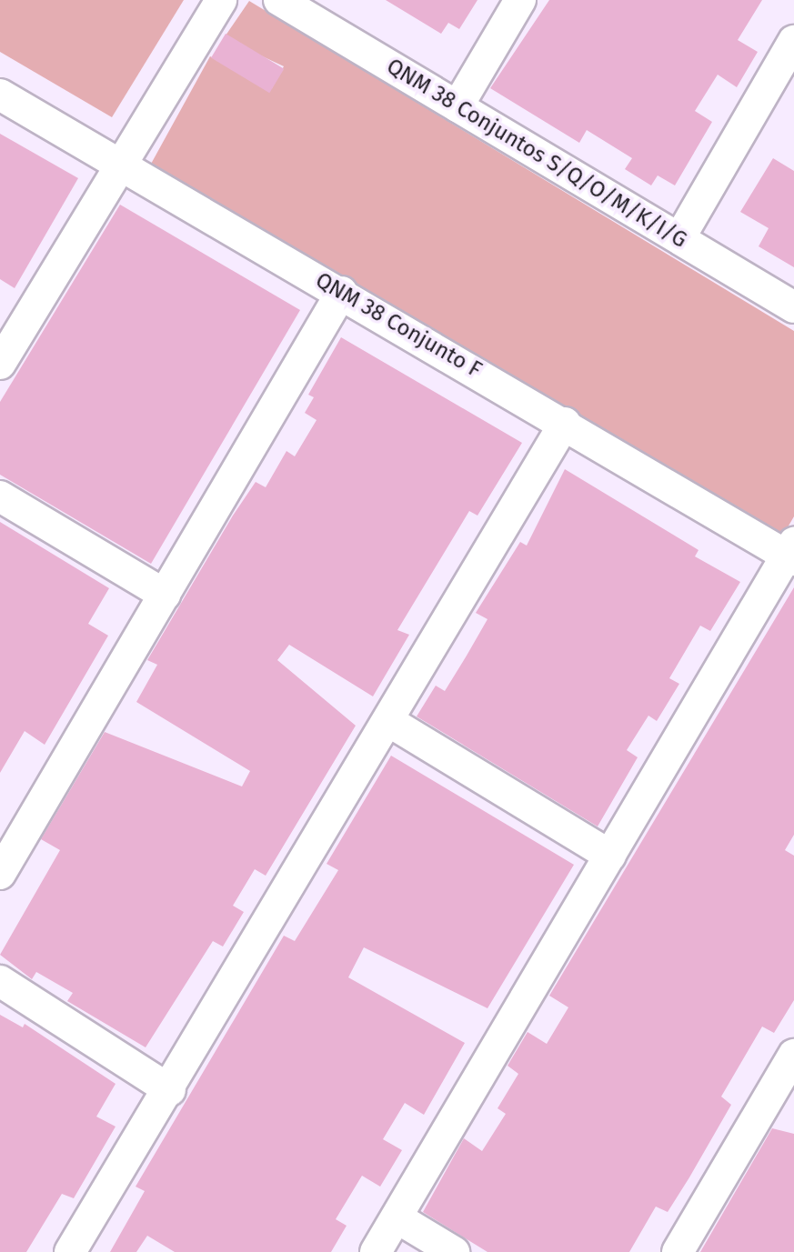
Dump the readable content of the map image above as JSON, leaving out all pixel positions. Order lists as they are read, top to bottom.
{
  "streets": {
    "street": ["QNM 38 Conjuntos S/Q/O/M/K/I/G", "QNM 38 Conjunto F"]
  }
}
